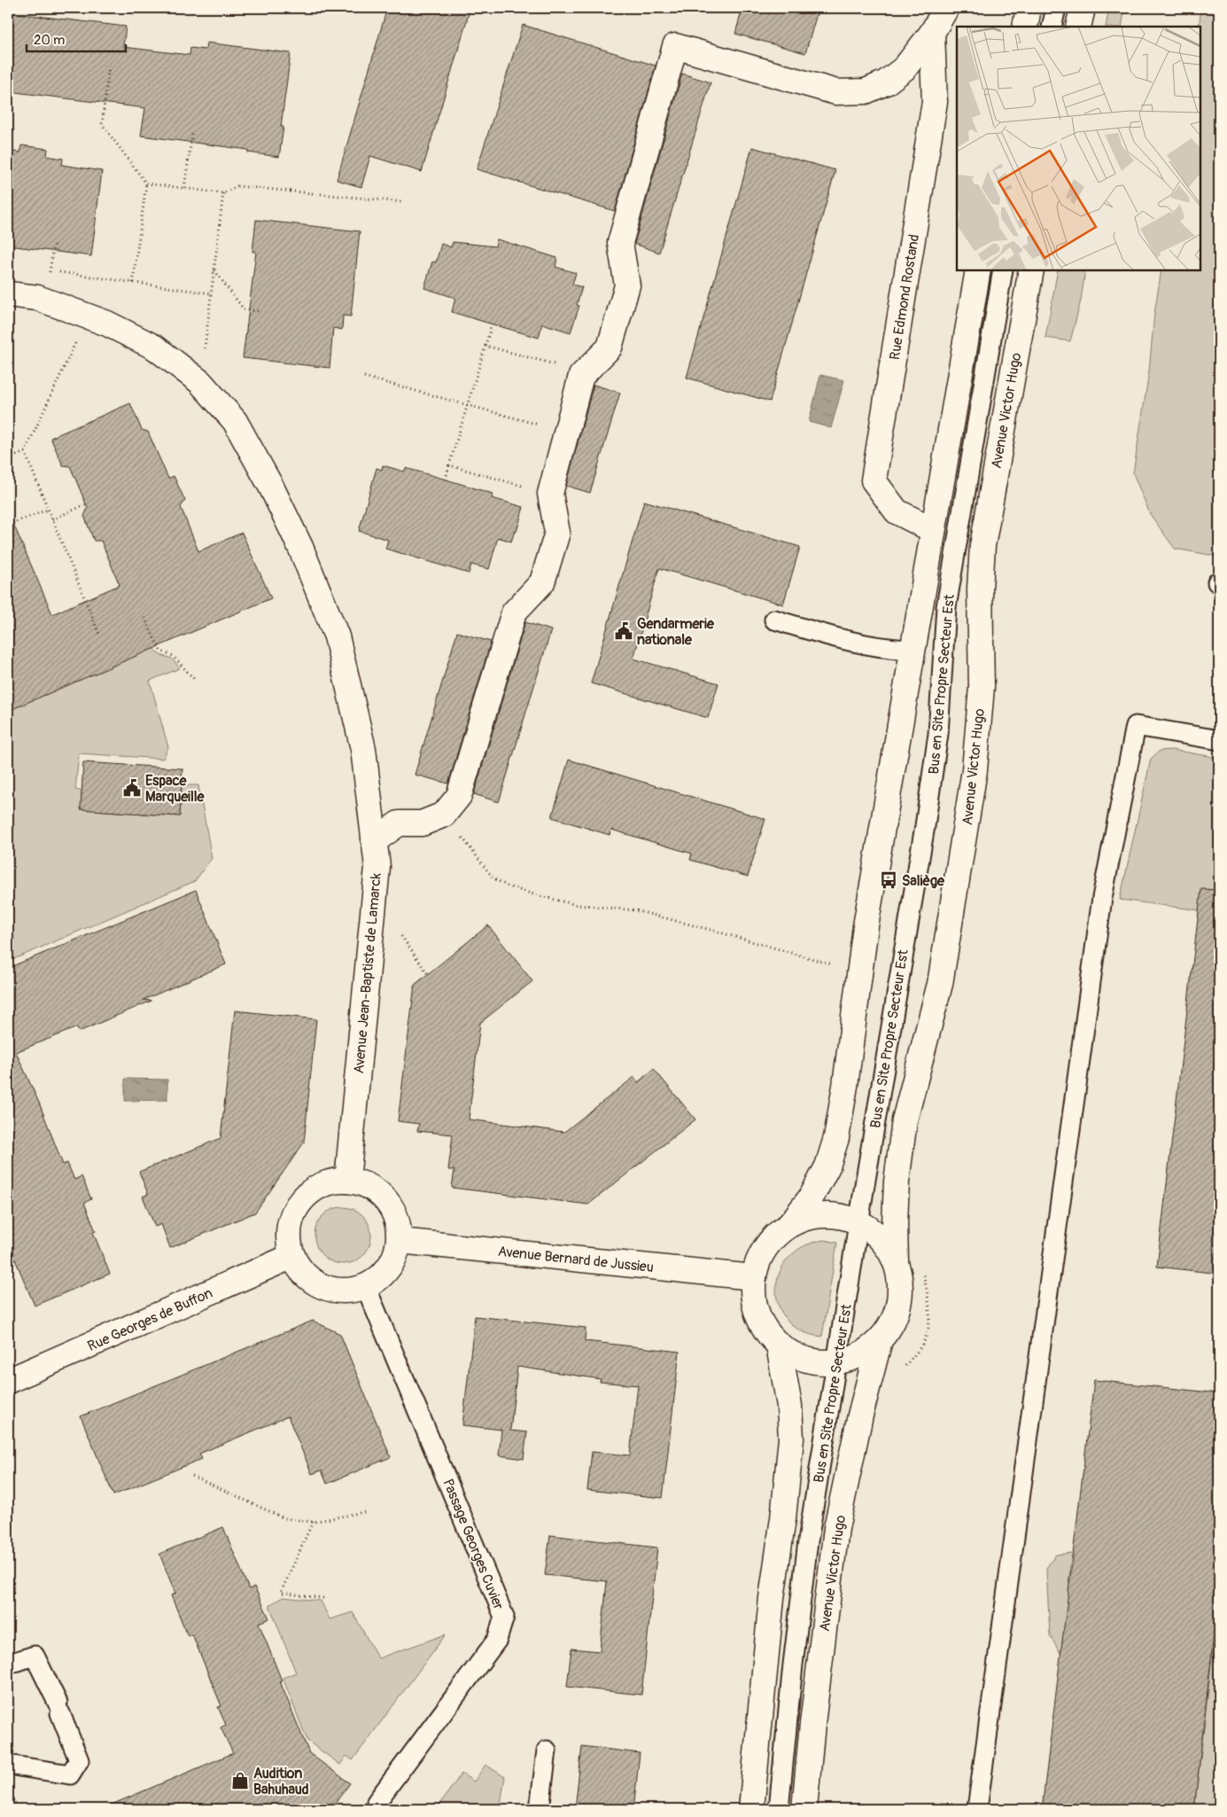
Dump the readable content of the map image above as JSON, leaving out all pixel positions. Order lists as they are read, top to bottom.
{
  "streets": {
    "street": [
      "Rue Edmond Rostand",
      "Avenue Victor Hugo",
      "Avenue Jean-Baptiste de Lamarck",
      "Avenue Bernard de Jussieu",
      "Rue Georges de Buffon"
    ],
    "lane": ["Bus en Site Propre Secteur Est", "Passage Georges Cuvier"]
  },
  "crossings": [
    ["Avenue Jean-Baptiste de Lamarck", "Avenue Bernard de Jussieu"],
    ["Avenue Jean-Baptiste de Lamarck", "Rue Georges de Buffon"],
    ["Avenue Jean-Baptiste de Lamarck", "Passage Georges Cuvier"],
    ["Avenue Bernard de Jussieu", "Rue Georges de Buffon"],
    ["Avenue Bernard de Jussieu", "Passage Georges Cuvier"],
    ["Rue Georges de Buffon", "Passage Georges Cuvier"]
  ],
  "places": {
    "public building": ["Gendarmerie nationale", "Espace Marqueille"],
    "bus stop": ["Saliège"],
    "shop": ["Audition Bahuhaud"]
  },
  "scale_bar": "20 m"
}
